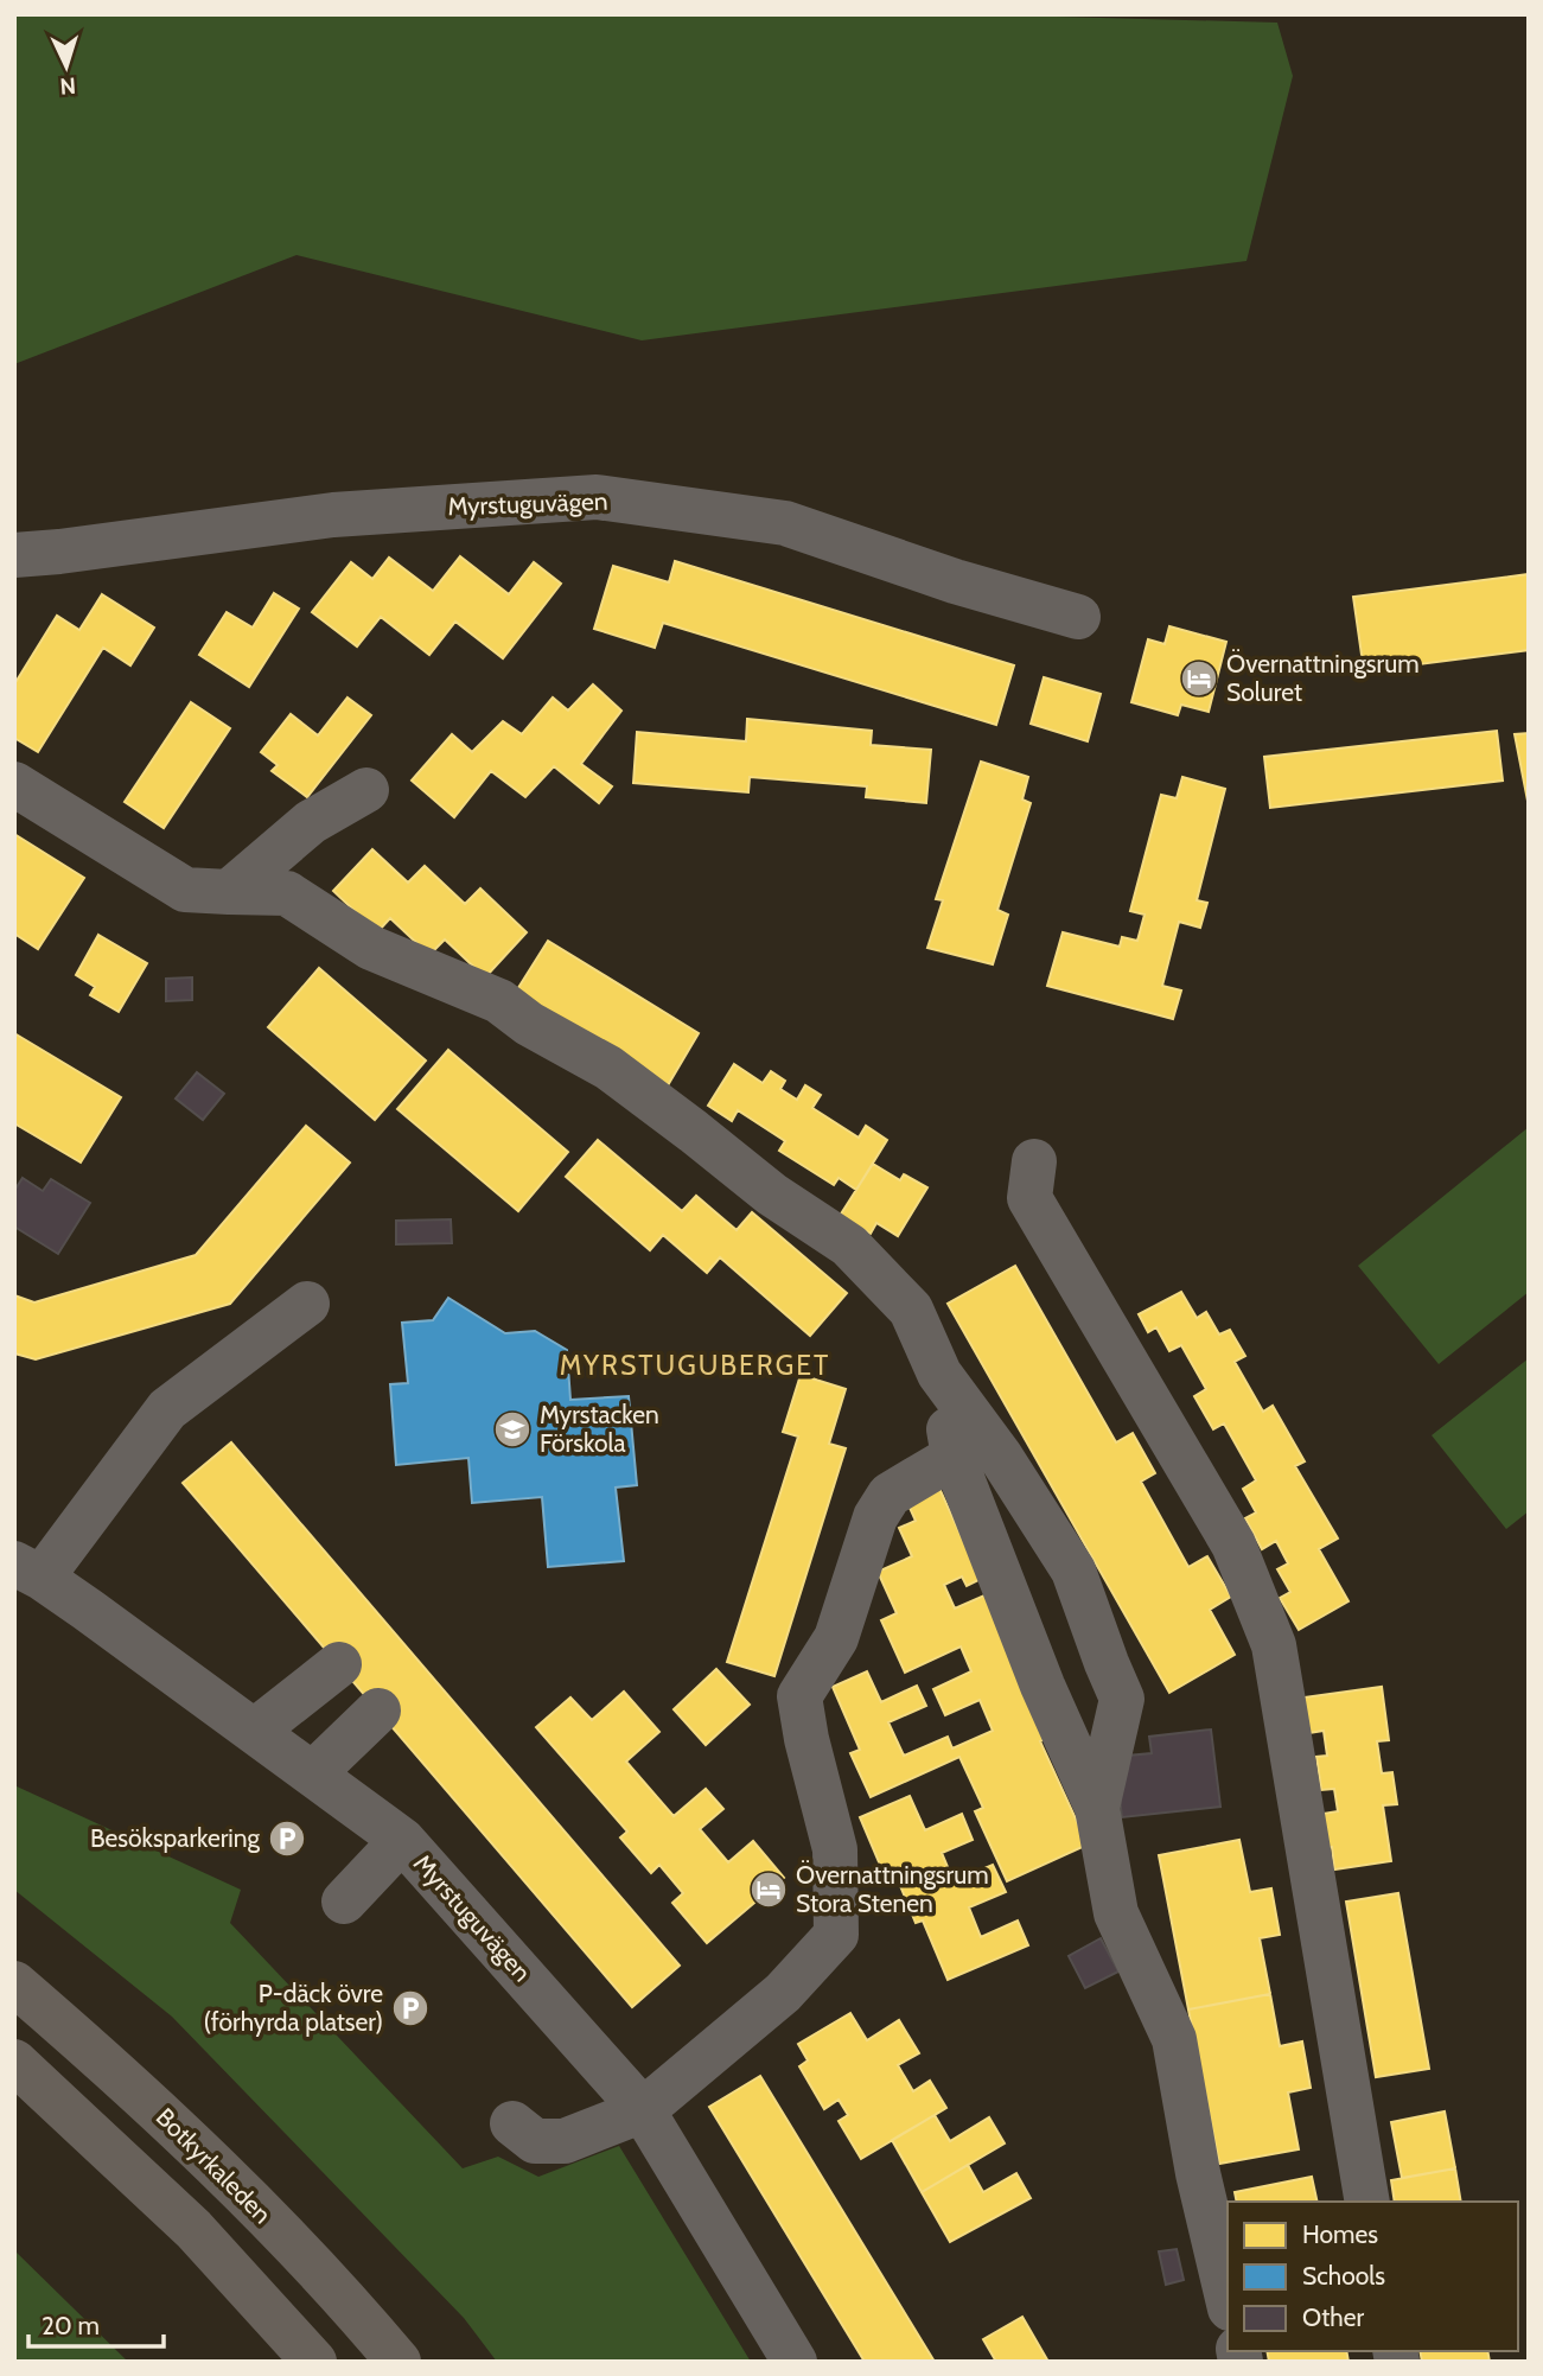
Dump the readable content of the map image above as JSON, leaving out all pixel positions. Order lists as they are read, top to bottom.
{
  "streets": {
    "main road": ["Botkyrkaleden"],
    "street": ["Myrstuguvägen"]
  },
  "districts": ["MYRSTUGUBERGET"],
  "places": {
    "hotel": ["Övernattningsrum Soluret", "Övernattningsrum Stora Stenen"],
    "school or university": ["Myrstacken Förskola"],
    "parking": ["Besöksparkering", "P-däck övre (förhyrda platser)"]
  },
  "legend": ["Homes", "Schools", "Other"],
  "scale_bar": "20 m",
  "north": "bottom"
}
